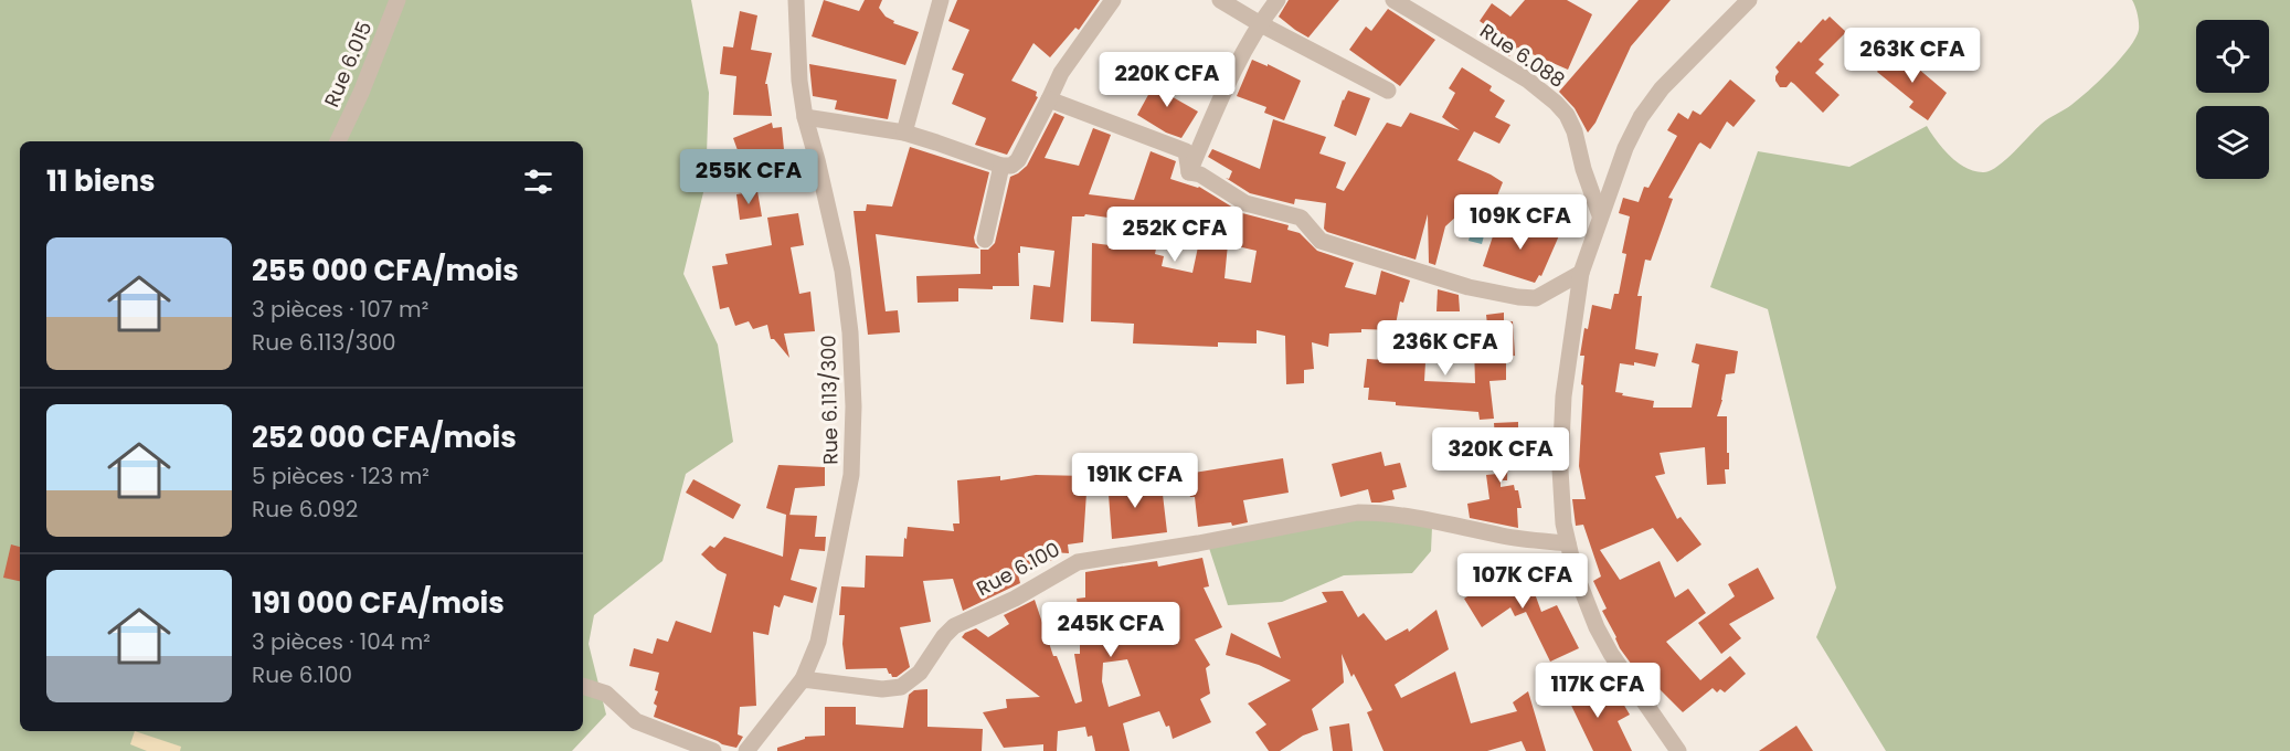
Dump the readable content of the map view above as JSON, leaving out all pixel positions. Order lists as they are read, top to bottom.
{
  "streets": {
    "street": [
      "Rue 6.088",
      "Rue 6.015",
      "Rue 6.113/300",
      "Rue 6.100"
    ]
  },
  "crossings": [
    ["Rue 6.113/300", "Rue 6.100"]
  ],
  "page": {
    "price": [
      "263K CFA",
      "220K CFA",
      "255K CFA",
      "109K CFA",
      "252K CFA",
      "236K CFA",
      "320K CFA",
      "191K CFA",
      "107K CFA",
      "245K CFA",
      "117K CFA"
    ],
    "heading": "11 biens",
    "list": [
      {
        "name": "255 000 CFA/mois",
        "note": "3 pièces · 107 m² · Rue 6.113/300"
      },
      {
        "name": "252 000 CFA/mois",
        "note": "5 pièces · 123 m² · Rue 6.092"
      },
      {
        "name": "191 000 CFA/mois",
        "note": "3 pièces · 104 m² · Rue 6.100"
      }
    ]
  }
}
